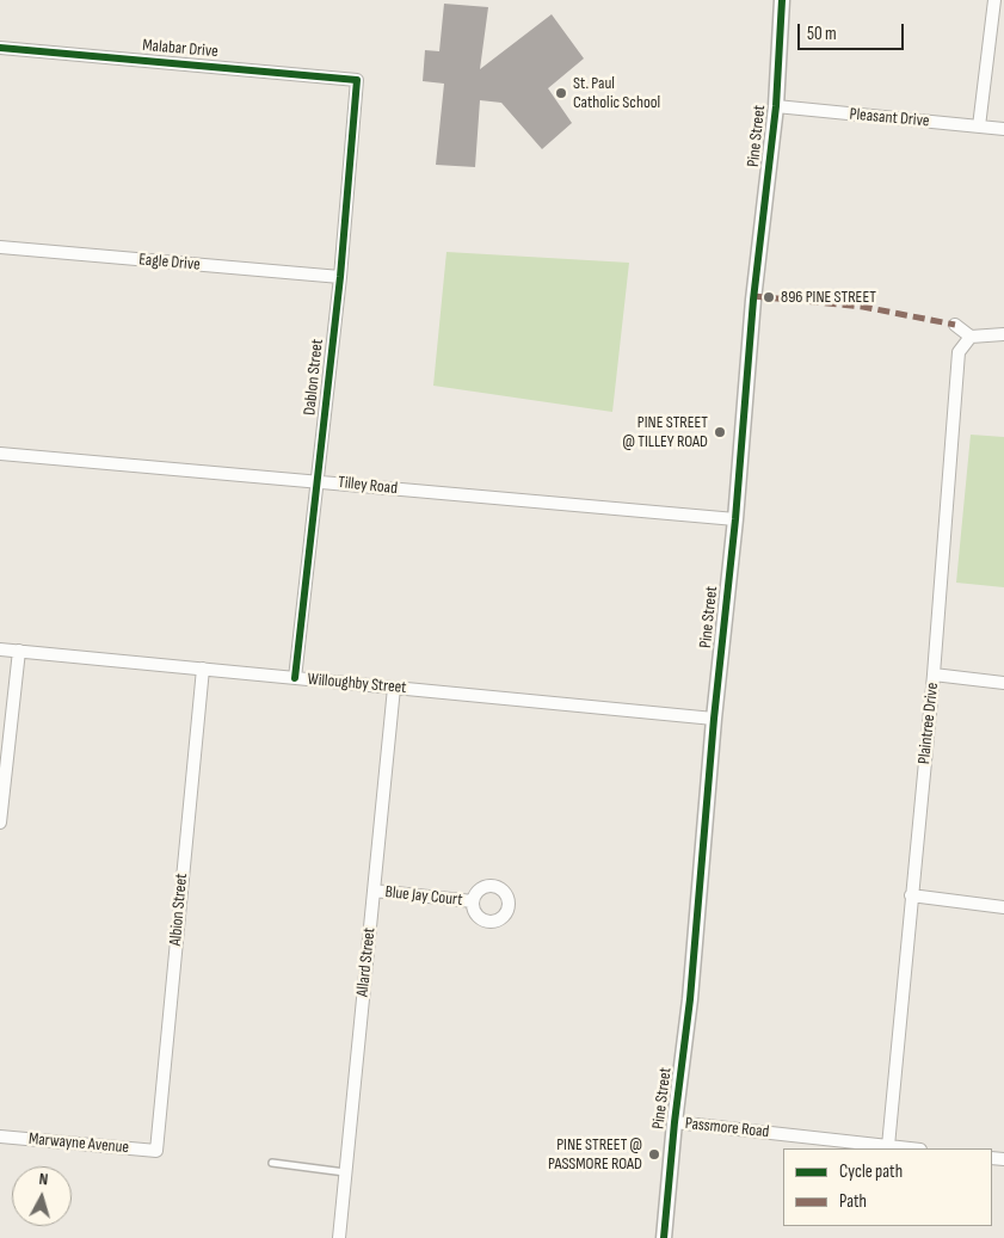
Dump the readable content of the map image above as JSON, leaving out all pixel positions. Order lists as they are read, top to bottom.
{
  "streets": {
    "street": [
      "Malabar Drive",
      "Pleasant Drive",
      "Pine Street",
      "Eagle Drive",
      "Dablon Street",
      "Tilley Road",
      "Willoughby Street",
      "Plaintree Drive",
      "Blue Jay Court",
      "Albion Street",
      "Allard Street",
      "Passmore Road",
      "Marwayne Avenue"
    ]
  },
  "crossings": [
    ["Malabar Drive", "Dablon Street"],
    ["Pleasant Drive", "Pine Street"],
    ["Pine Street", "Tilley Road"],
    ["Pine Street", "Willoughby Street"],
    ["Pine Street", "Passmore Road"],
    ["Eagle Drive", "Dablon Street"],
    ["Dablon Street", "Tilley Road"],
    ["Dablon Street", "Willoughby Street"],
    ["Willoughby Street", "Albion Street"],
    ["Willoughby Street", "Allard Street"],
    ["Plaintree Drive", "Passmore Road"],
    ["Blue Jay Court", "Allard Street"],
    ["Albion Street", "Marwayne Avenue"]
  ],
  "places": [
    "St. Paul Catholic School",
    "896 PINE STREET",
    "PINE STREET @ TILLEY ROAD",
    "PINE STREET @ PASSMORE ROAD"
  ],
  "legend": ["Cycle path", "Path"],
  "scale_bar": "50 m",
  "north": "top"
}
